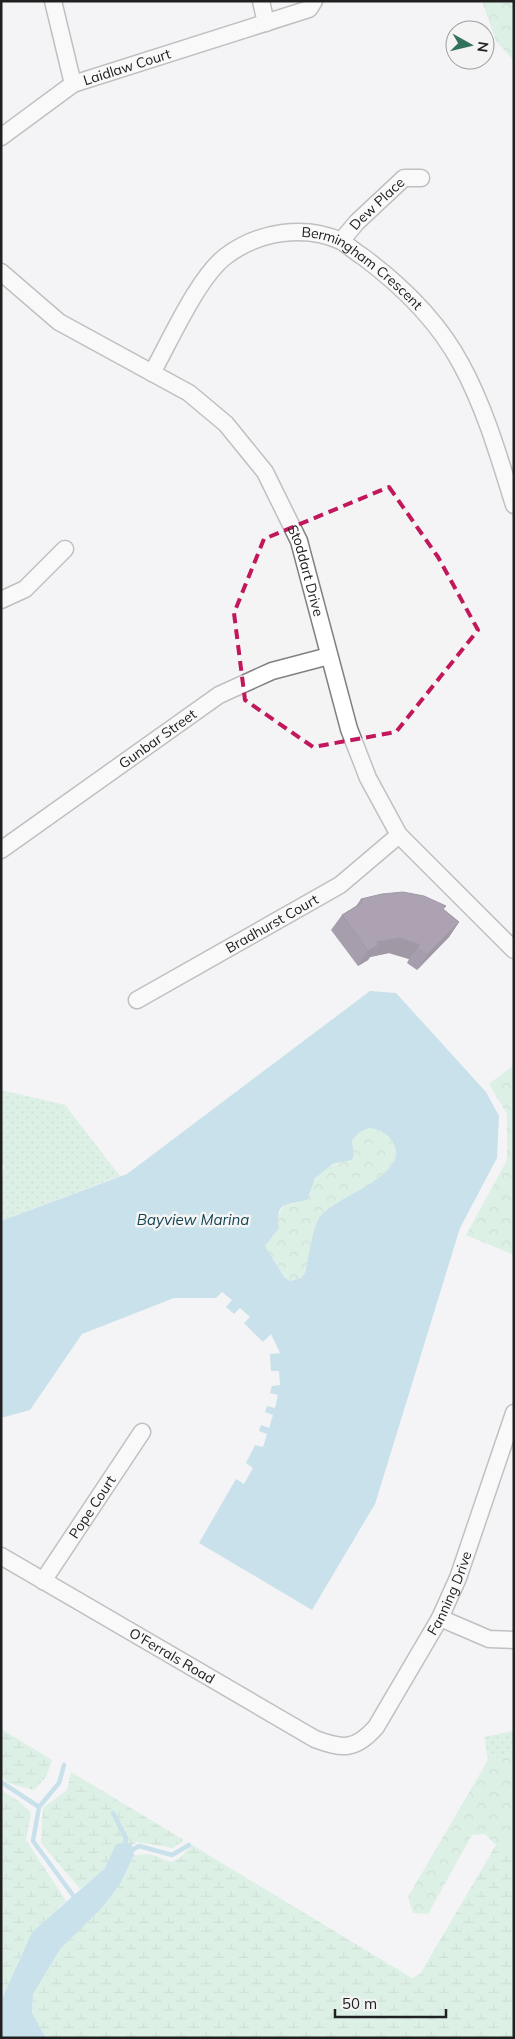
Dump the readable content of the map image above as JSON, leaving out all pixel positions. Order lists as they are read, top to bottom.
{
  "streets": {
    "street": [
      "Laidlaw Court",
      "Dew Place",
      "Bermingham Crescent",
      "Stoddart Drive",
      "Gunbar Street",
      "Bradhurst Court",
      "Pope Court",
      "Fanning Drive",
      "O'Ferrals Road"
    ]
  },
  "crossings": [
    ["Dew Place", "Bermingham Crescent"],
    ["Bermingham Crescent", "Stoddart Drive"],
    ["Stoddart Drive", "Gunbar Street"],
    ["Stoddart Drive", "Bradhurst Court"],
    ["Pope Court", "O'Ferrals Road"],
    ["Fanning Drive", "O'Ferrals Road"]
  ],
  "water": ["Bayview Marina"],
  "scale_bar": "50 m",
  "north": "right"
}
